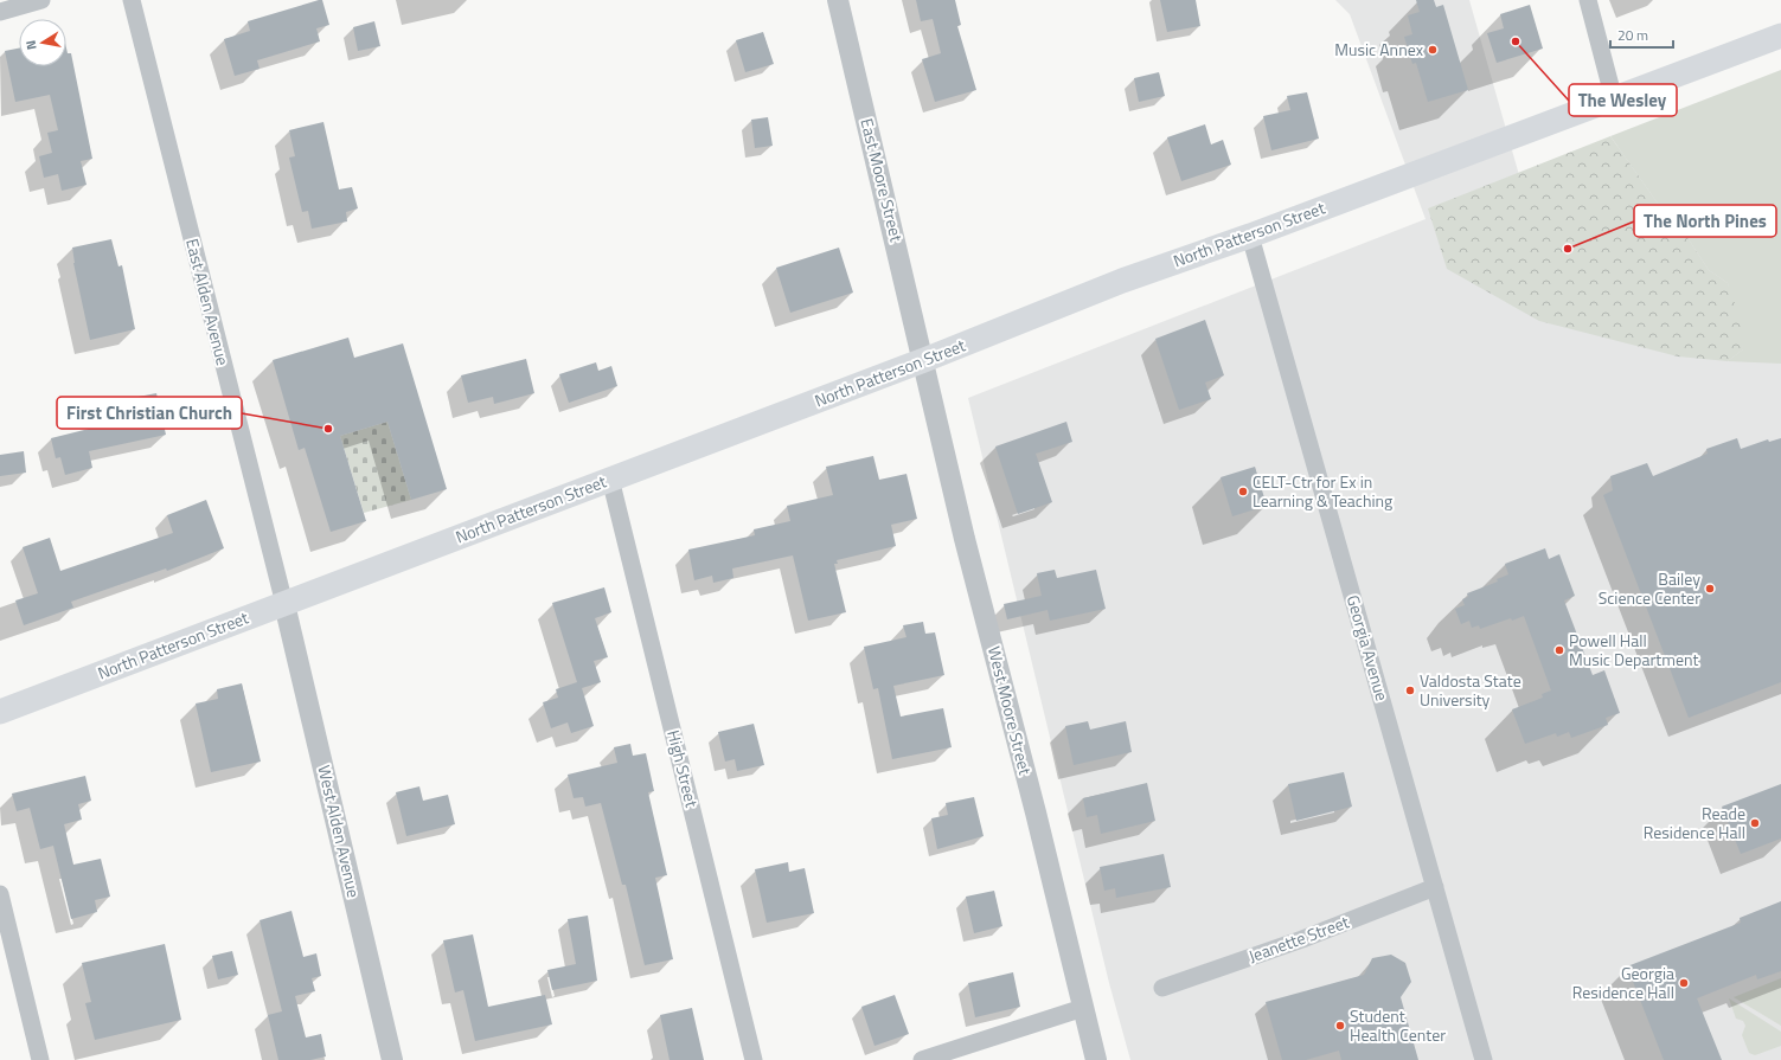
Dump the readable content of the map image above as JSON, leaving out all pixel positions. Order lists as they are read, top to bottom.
{
  "streets": {
    "main road": ["North Patterson Street"],
    "street": [
      "East Moore Street",
      "East Alden Avenue",
      "Georgia Avenue",
      "West Moore Street",
      "High Street",
      "West Alden Avenue",
      "Jeanette Street"
    ]
  },
  "crossings": [
    ["East Moore Street", "North Patterson Street"],
    ["East Moore Street", "West Moore Street"],
    ["North Patterson Street", "East Alden Avenue"],
    ["North Patterson Street", "Georgia Avenue"],
    ["North Patterson Street", "West Moore Street"],
    ["North Patterson Street", "High Street"],
    ["North Patterson Street", "West Alden Avenue"],
    ["East Alden Avenue", "West Alden Avenue"],
    ["Georgia Avenue", "Jeanette Street"]
  ],
  "places": [
    "The Wesley",
    "Music Annex",
    "The North Pines",
    "First Christian Church",
    "CELT-Ctr for Ex in Learning & Teaching",
    "Bailey Science Center",
    "Powell Hall Music Department",
    "Valdosta State University",
    "Reade Residence Hall",
    "Georgia Residence Hall",
    "Student Health Center"
  ],
  "scale_bar": "20 m",
  "north": "left"
}
